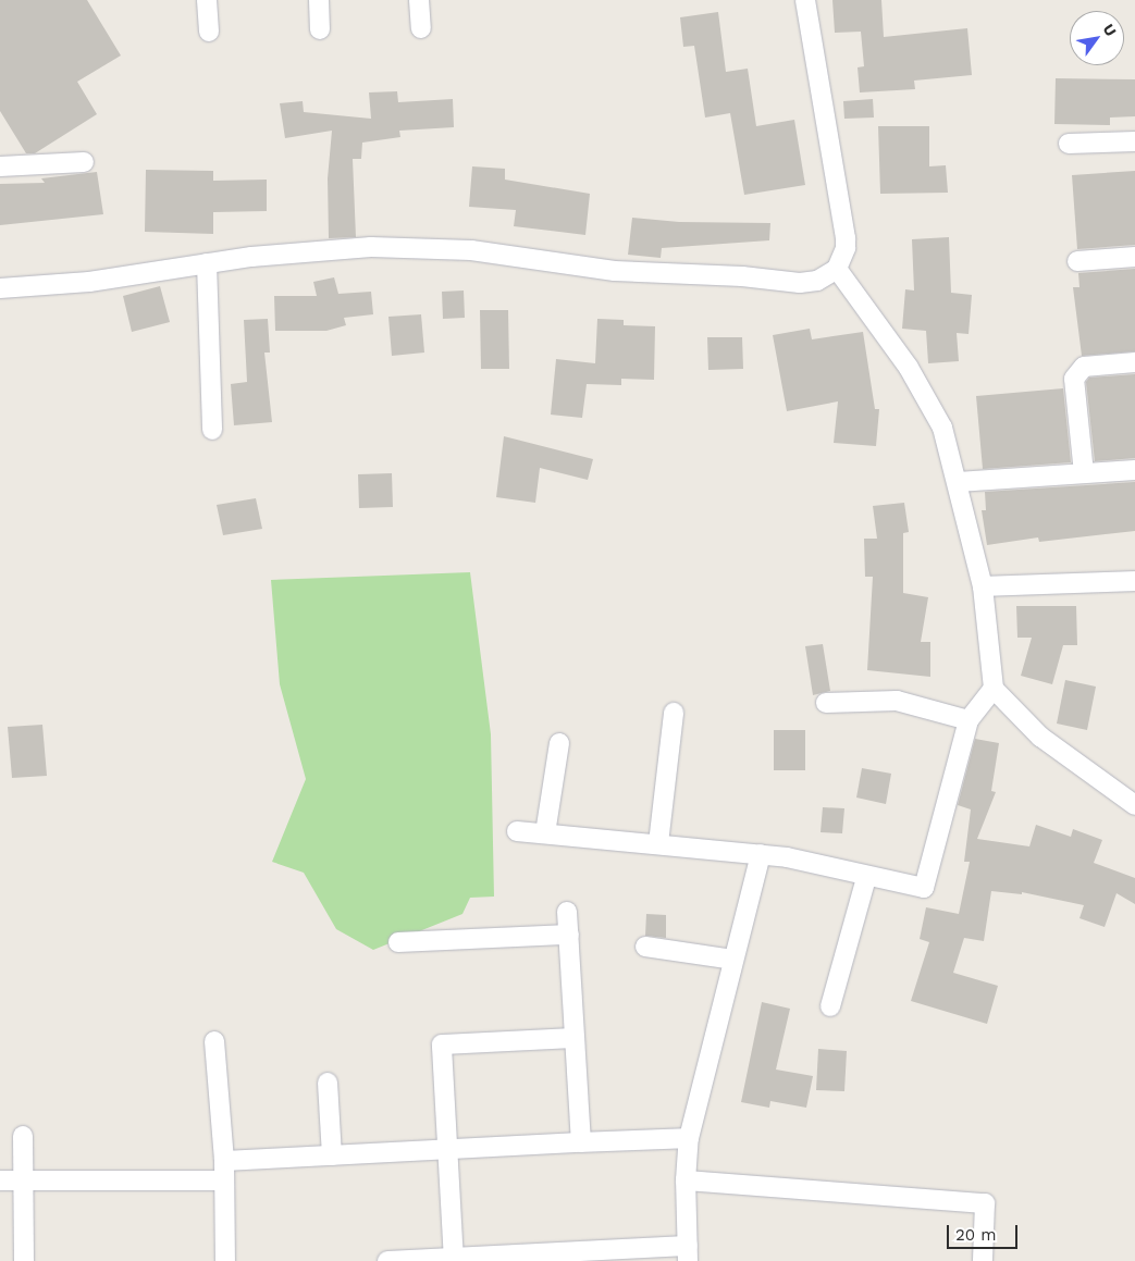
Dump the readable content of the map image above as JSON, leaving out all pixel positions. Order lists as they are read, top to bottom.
{
  "scale_bar": "20 m",
  "north": "top right"
}
